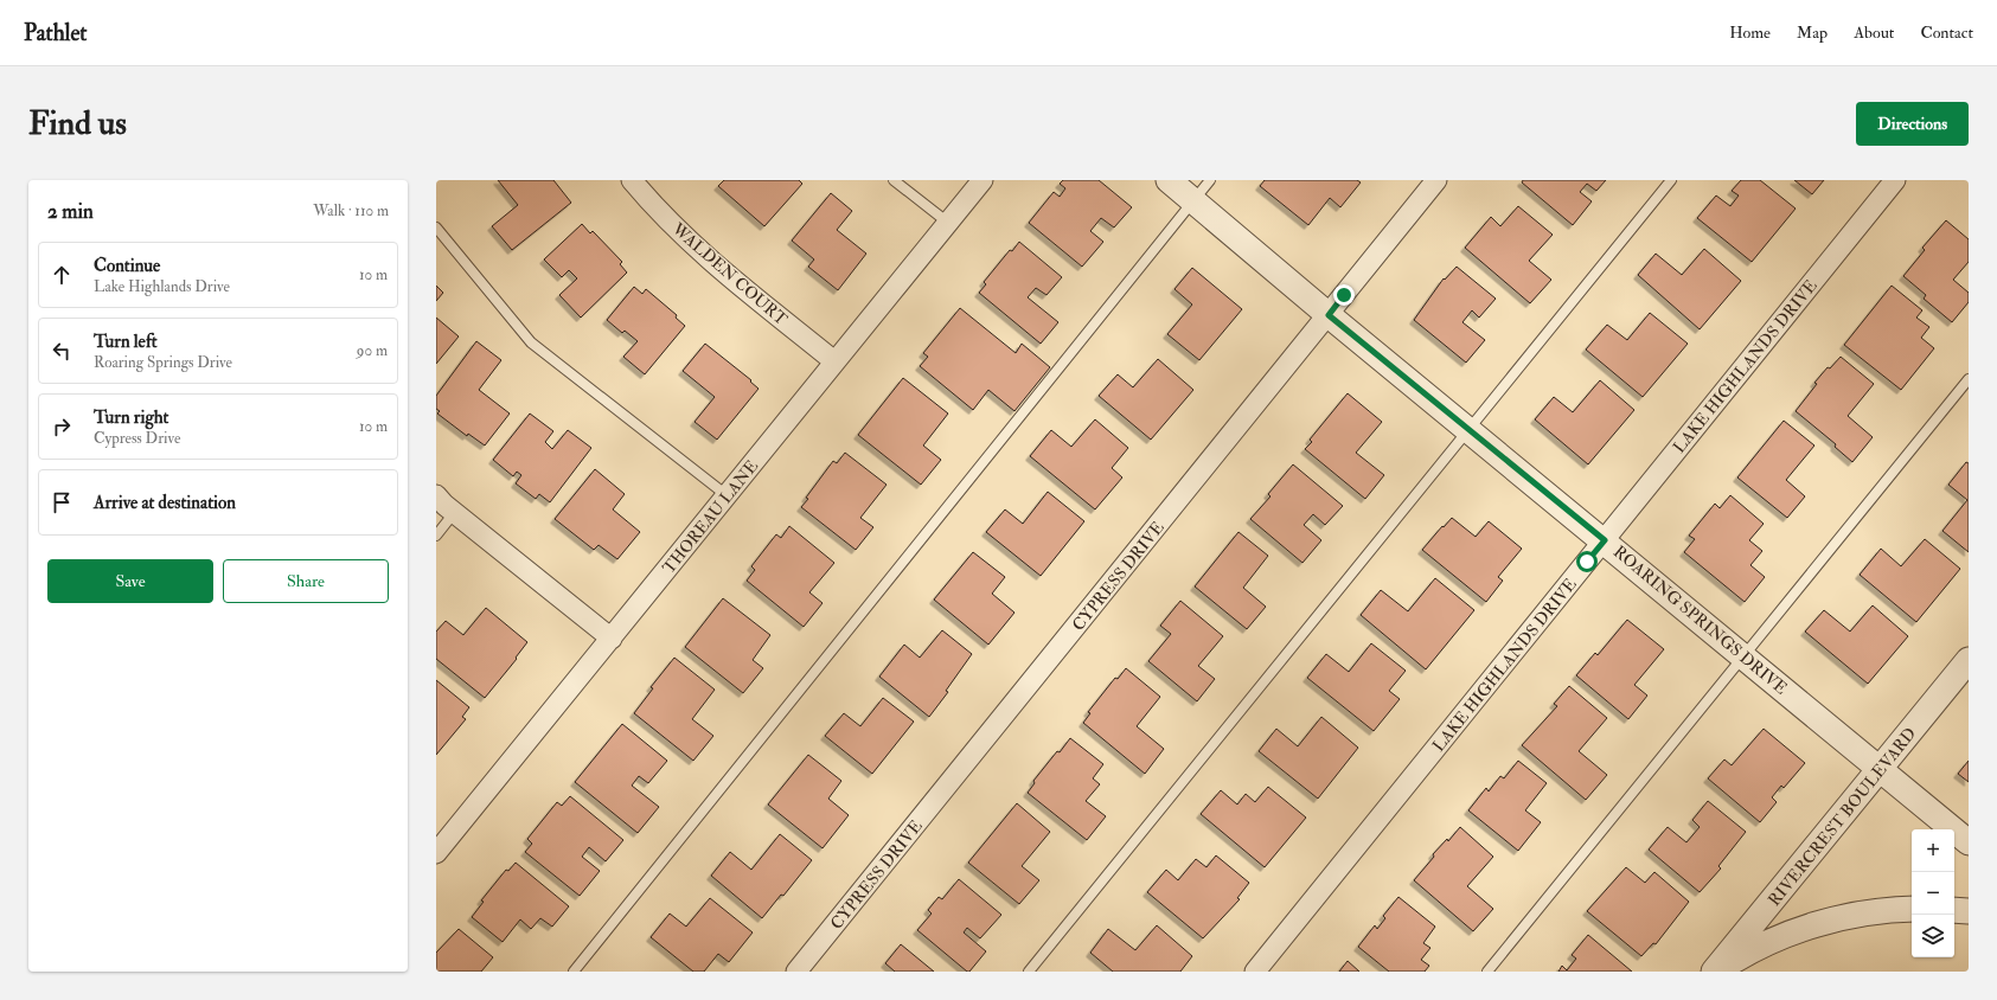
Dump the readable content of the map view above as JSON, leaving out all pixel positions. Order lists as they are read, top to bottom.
{
  "streets": {
    "street": [
      "WALDEN COURT",
      "LAKE HIGHLANDS DRIVE",
      "THOREAU LANE",
      "CYPRESS DRIVE",
      "ROARING SPRINGS DRIVE",
      "RIVERCREST BOULEVARD"
    ]
  },
  "crossings": [
    ["WALDEN COURT", "THOREAU LANE"],
    ["LAKE HIGHLANDS DRIVE", "ROARING SPRINGS DRIVE"],
    ["CYPRESS DRIVE", "ROARING SPRINGS DRIVE"],
    ["ROARING SPRINGS DRIVE", "RIVERCREST BOULEVARD"]
  ],
  "page": {
    "header": "Pathlet",
    "nav": [
      "Home",
      "Map",
      "About",
      "Contact"
    ],
    "buttons": [
      "Directions",
      ["Save", "Share"]
    ],
    "title": "Find us",
    "heading": ["2 min", "Walk · 110 m"],
    "list": [
      ["Continue", "Lake Highlands Drive", "10 m"],
      ["Turn left", "Roaring Springs Drive", "90 m"],
      ["Turn right", "Cypress Drive", "10 m"],
      "Arrive at destination"
    ],
    "map_buttons": ["+", "−"]
  }
}
